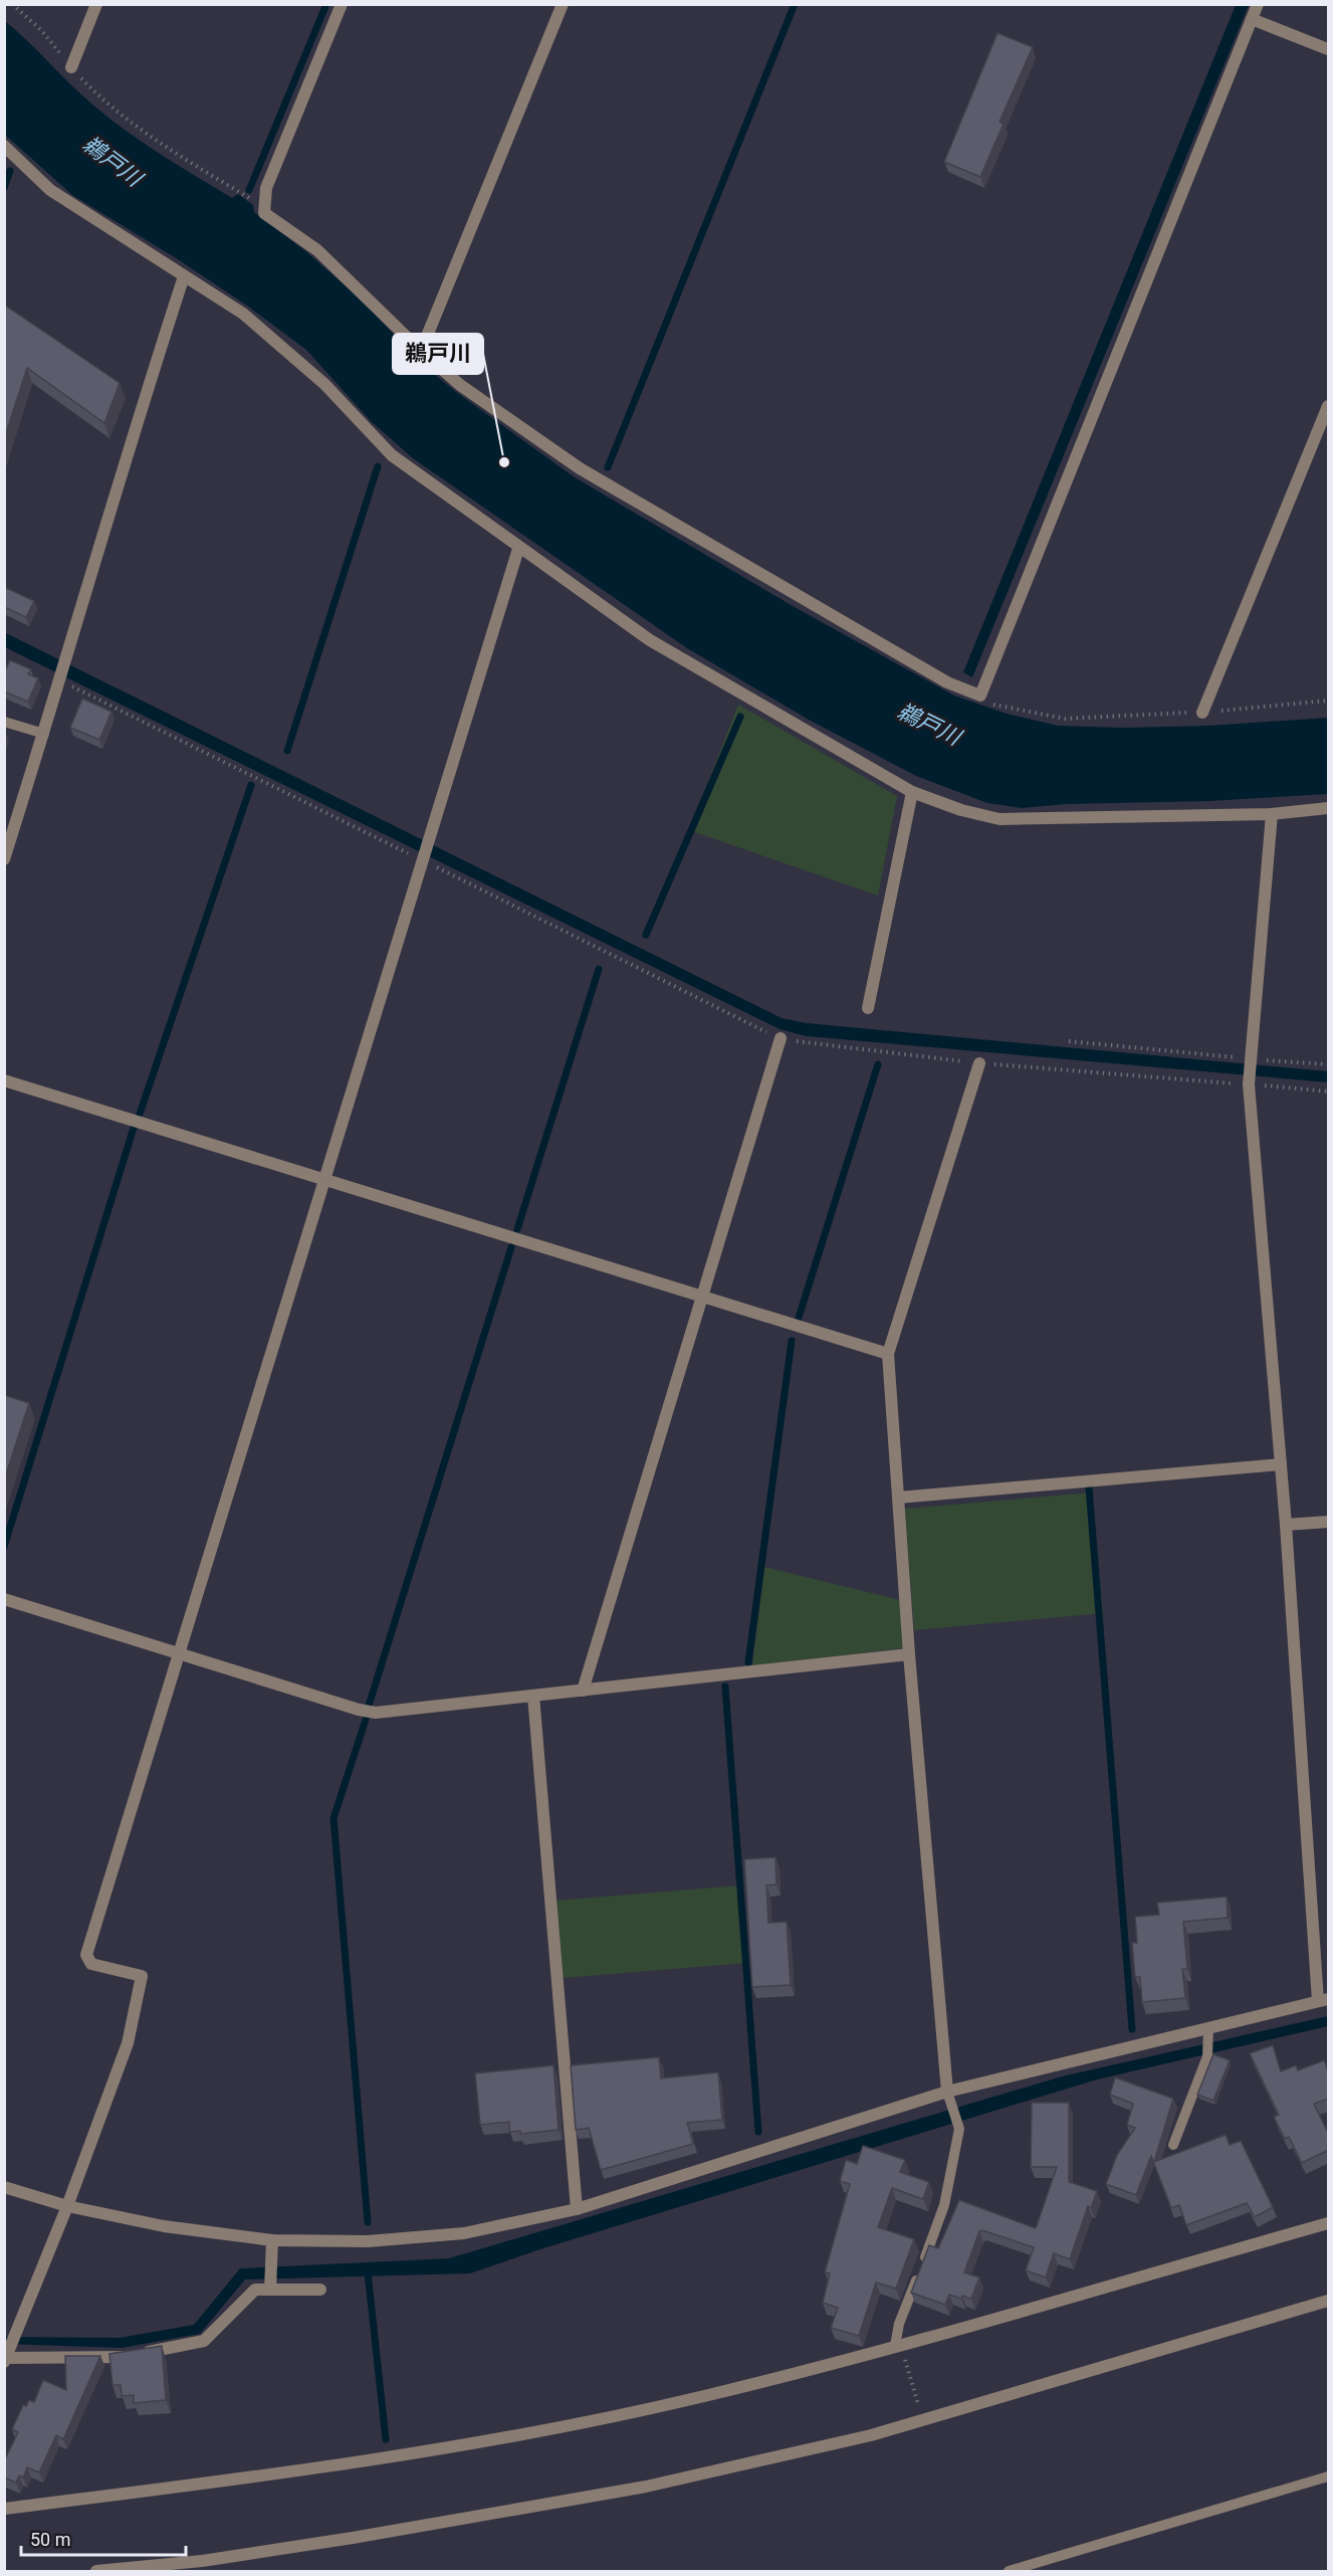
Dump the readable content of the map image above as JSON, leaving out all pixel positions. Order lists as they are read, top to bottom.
{
  "water": ["鵜戸川"],
  "places": ["鵜戸川"],
  "scale_bar": "50 m"
}
